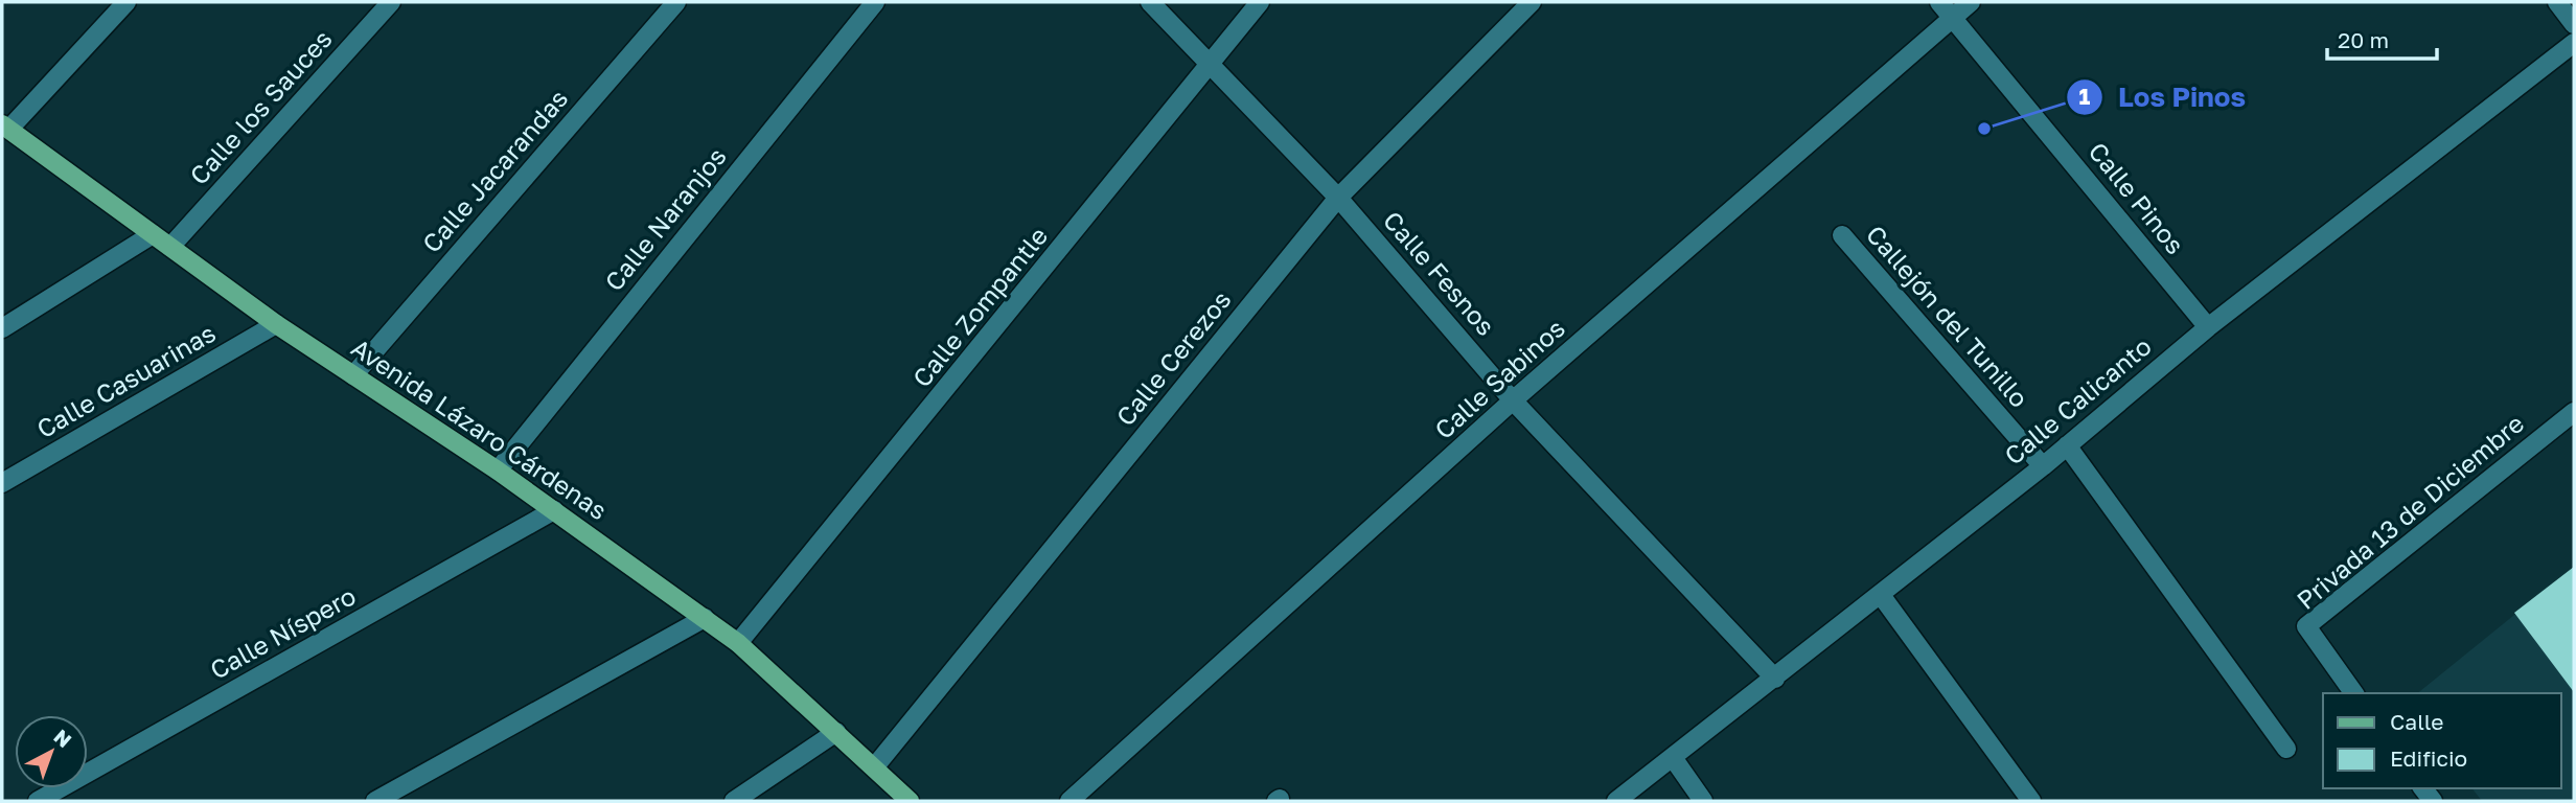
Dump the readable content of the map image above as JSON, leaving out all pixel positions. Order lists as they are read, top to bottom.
{
  "streets": {
    "main road": ["Avenida Lázaro Cárdenas"],
    "street": [
      "Calle los Sauces",
      "Calle Jacarandas",
      "Calle Pinos",
      "Calle Naranjos",
      "Calle Fesnos",
      "Calle Zompantle",
      "Callejón del Tunillo",
      "Calle Cerezos",
      "Calle Sabinos",
      "Calle Casuarinas",
      "Calle Calicanto",
      "Privada 13 de Diciembre",
      "Calle Níspero"
    ]
  },
  "crossings": [
    ["Calle los Sauces", "Avenida Lázaro Cárdenas"],
    ["Calle Jacarandas", "Avenida Lázaro Cárdenas"],
    ["Calle Pinos", "Calle Sabinos"],
    ["Calle Pinos", "Calle Calicanto"],
    ["Calle Naranjos", "Avenida Lázaro Cárdenas"],
    ["Calle Fesnos", "Calle Zompantle"],
    ["Calle Fesnos", "Calle Cerezos"],
    ["Calle Fesnos", "Calle Sabinos"],
    ["Calle Fesnos", "Calle Calicanto"],
    ["Calle Zompantle", "Avenida Lázaro Cárdenas"],
    ["Callejón del Tunillo", "Calle Calicanto"],
    ["Calle Cerezos", "Avenida Lázaro Cárdenas"],
    ["Calle Casuarinas", "Avenida Lázaro Cárdenas"],
    ["Avenida Lázaro Cárdenas", "Calle Níspero"]
  ],
  "places": ["Los Pinos"],
  "legend": ["Calle", "Edificio"],
  "scale_bar": "20 m",
  "north": "top right"
}
